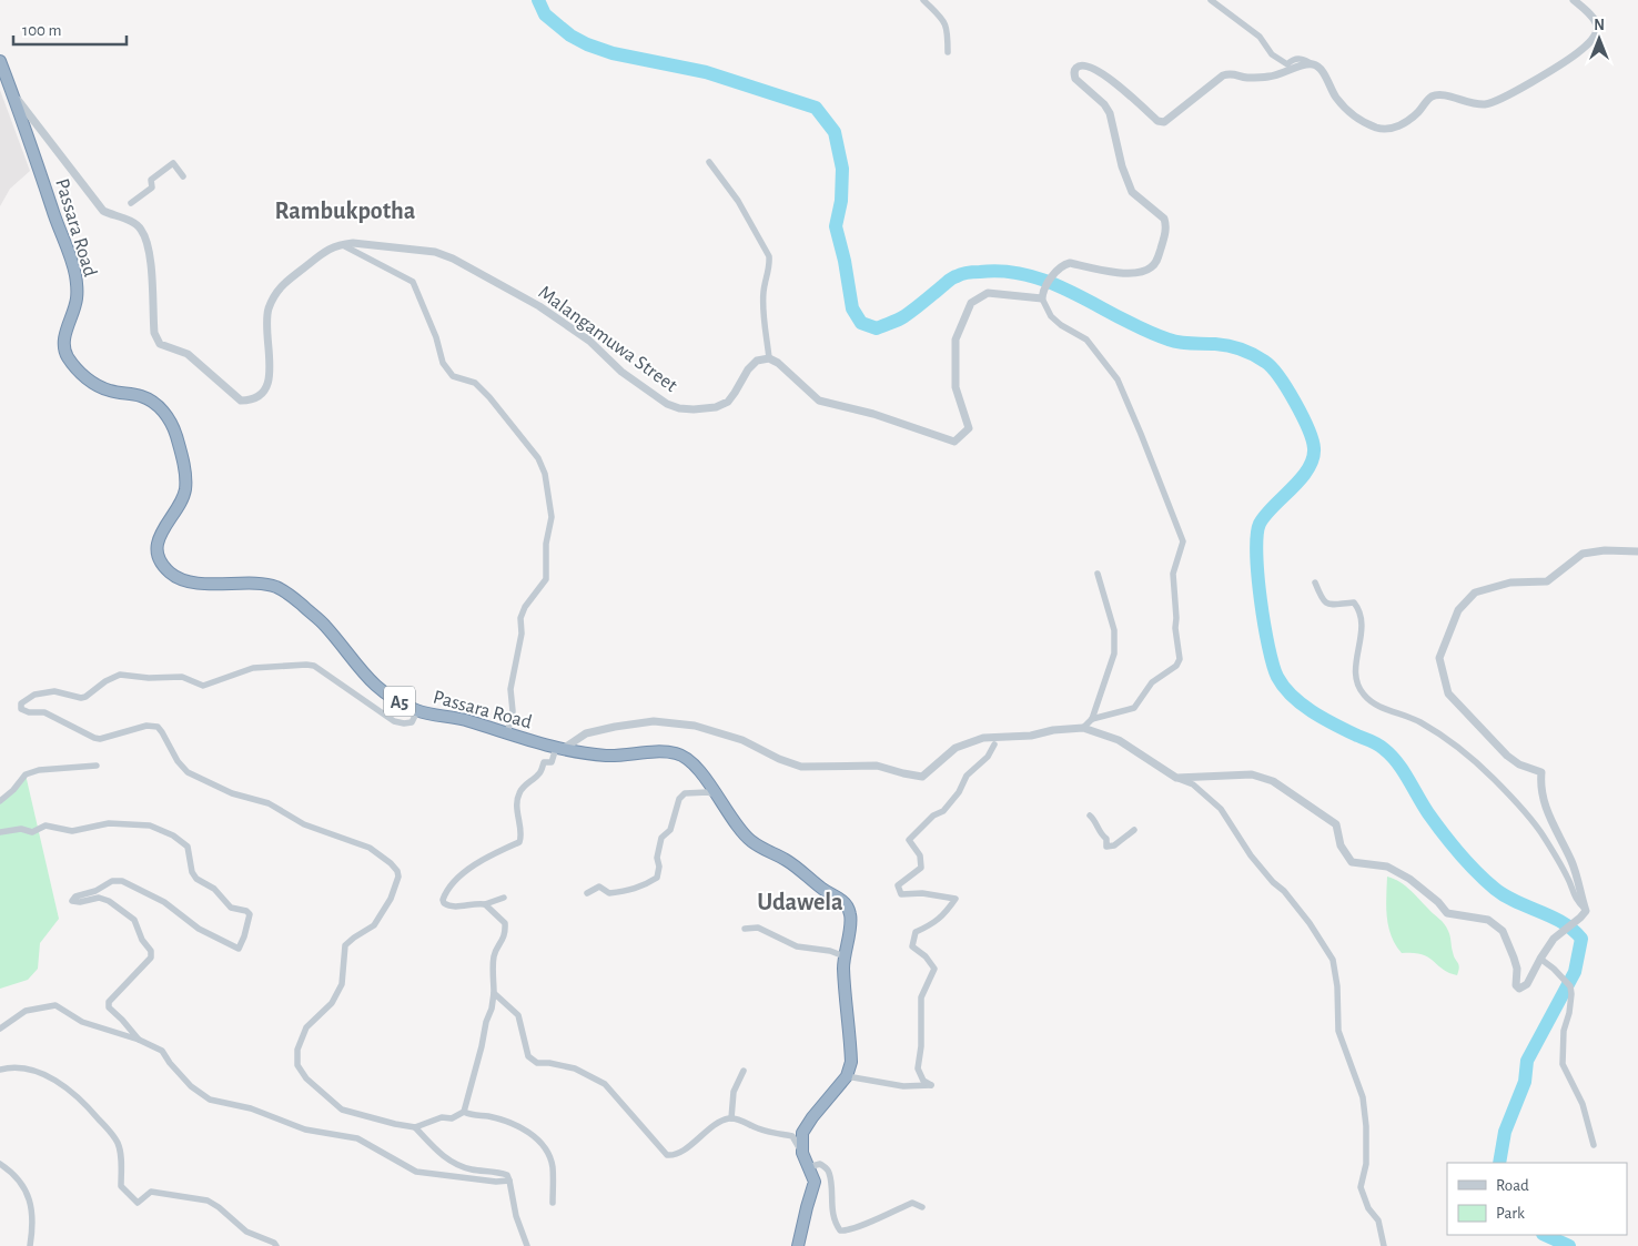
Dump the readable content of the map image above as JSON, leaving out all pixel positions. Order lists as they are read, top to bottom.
{
  "streets": {
    "highway": ["Passara Road", "A5"],
    "street": ["Malangamuwa Street"]
  },
  "districts": ["Rambukpotha", "Udawela"],
  "legend": ["Road", "Park"],
  "scale_bar": "100 m",
  "north": "top"
}
